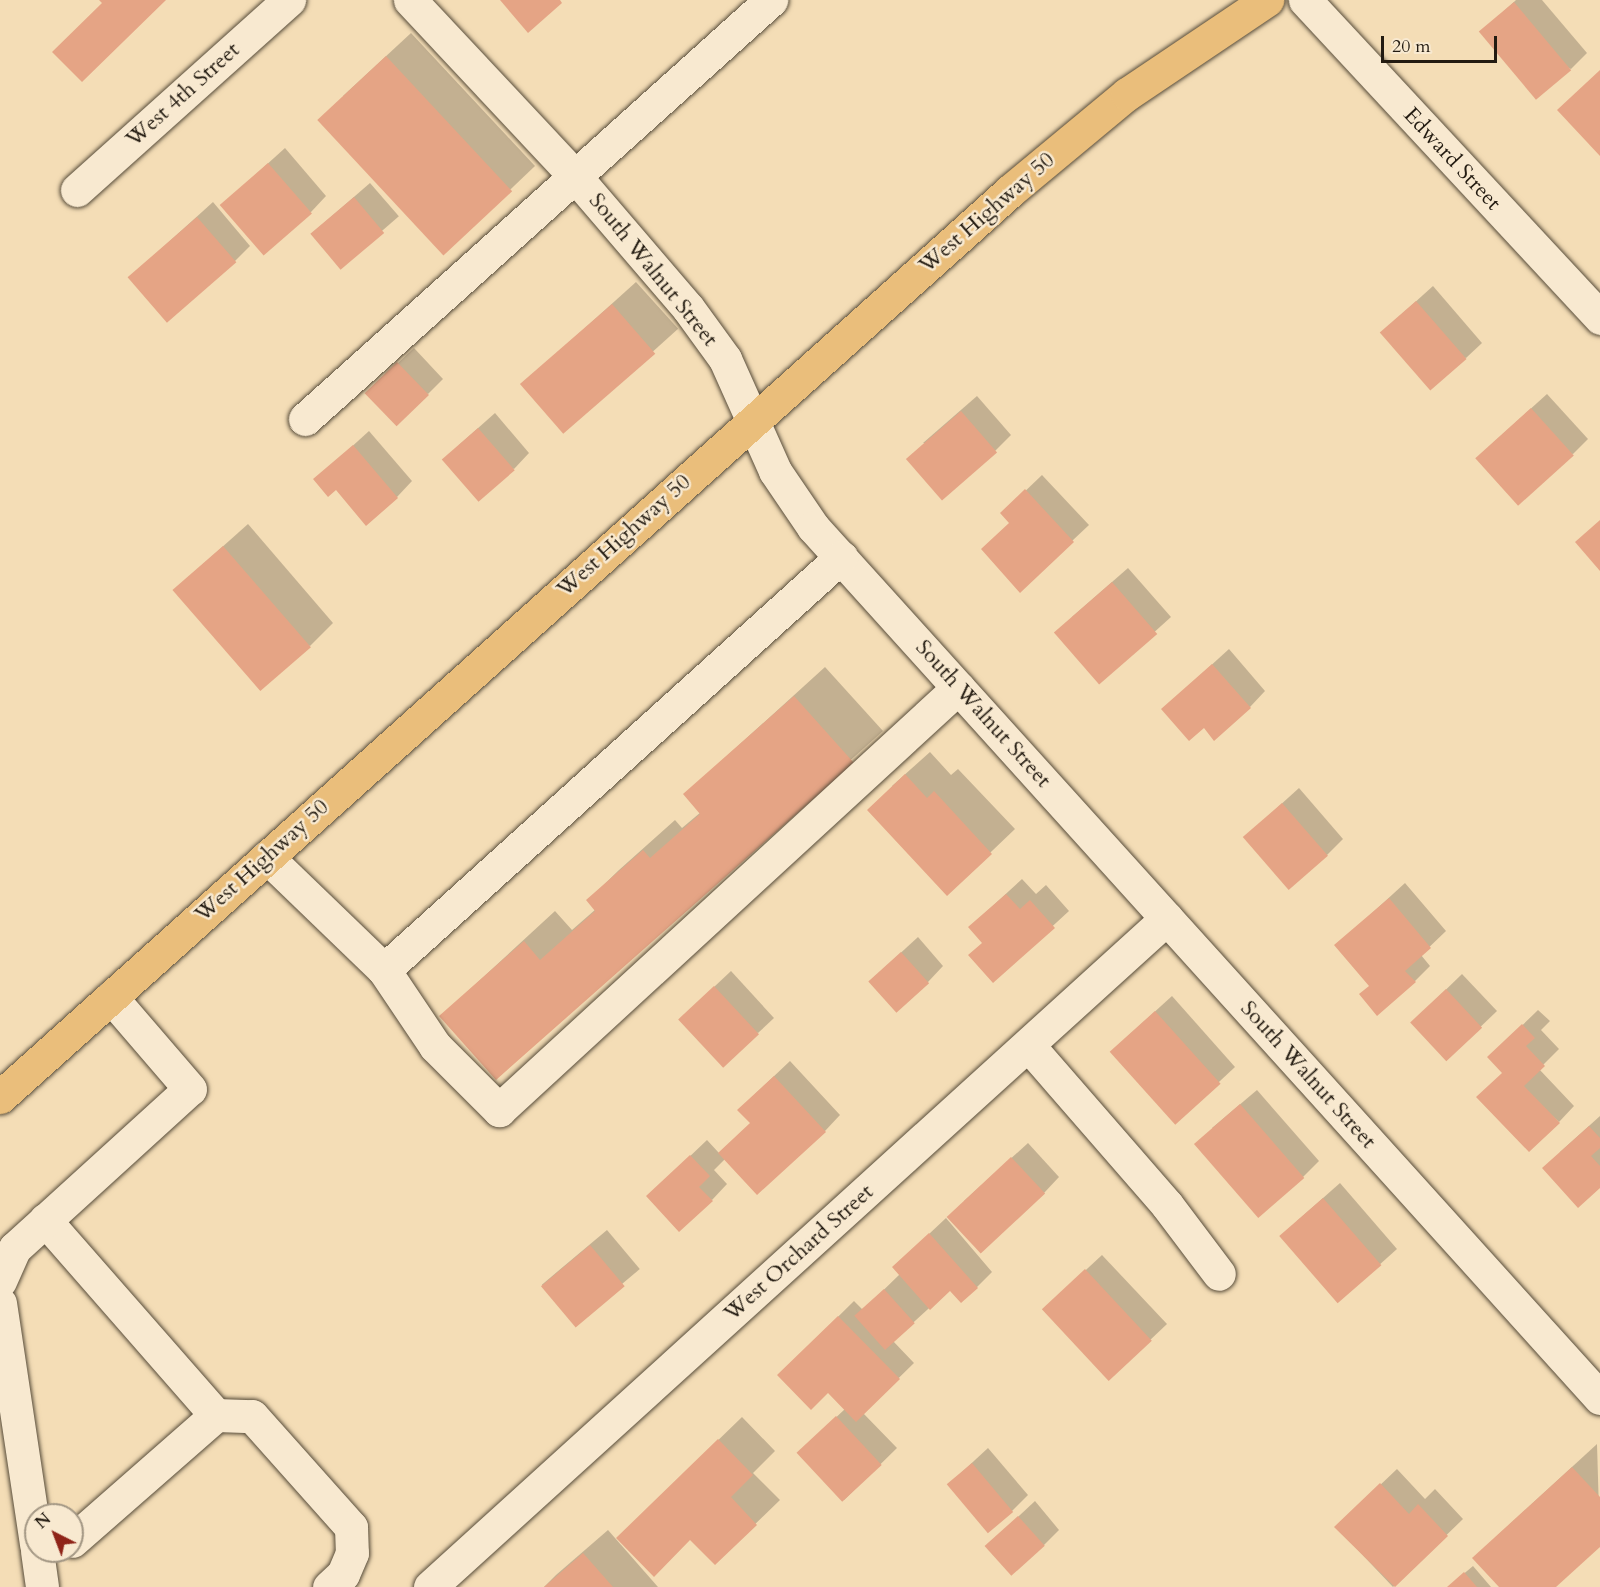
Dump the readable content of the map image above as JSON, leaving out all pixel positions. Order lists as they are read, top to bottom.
{
  "streets": {
    "main road": ["West Highway 50"],
    "street": [
      "West 4th Street",
      "Edward Street",
      "South Walnut Street",
      "West Orchard Street"
    ]
  },
  "crossings": [
    ["West Highway 50", "South Walnut Street"],
    ["South Walnut Street", "West Orchard Street"]
  ],
  "scale_bar": "20 m",
  "north": "top left"
}
